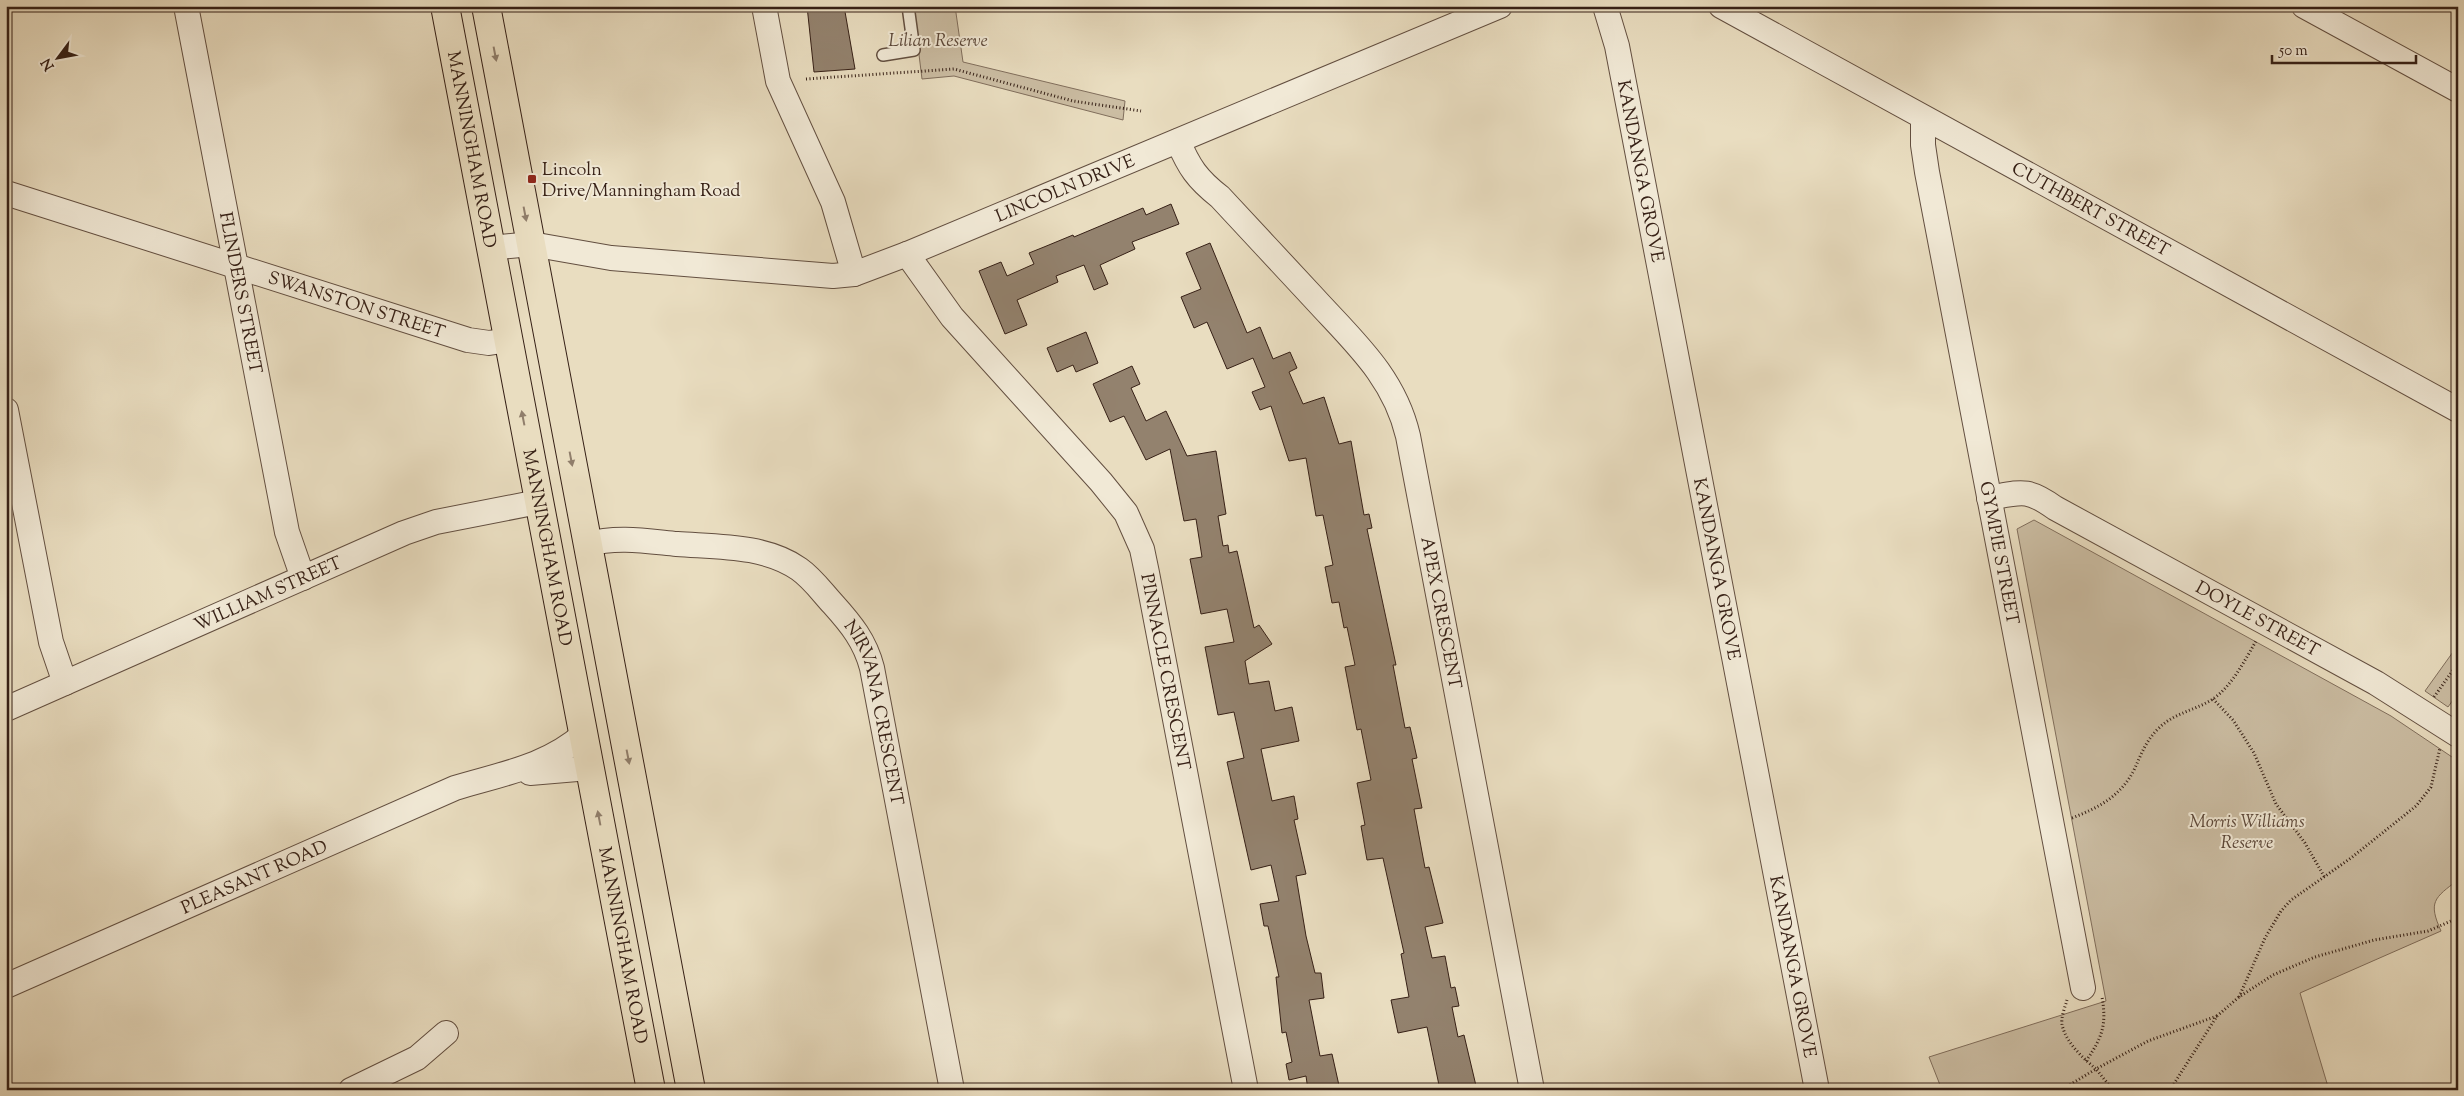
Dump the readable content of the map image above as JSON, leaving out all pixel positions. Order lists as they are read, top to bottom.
{
  "streets": {
    "main road": ["MANNINGHAM ROAD"],
    "street": [
      "KANDANGA GROVE",
      "LINCOLN DRIVE",
      "CUTHBERT STREET",
      "FLINDERS STREET",
      "SWANSTON STREET",
      "GYMPIE STREET",
      "WILLIAM STREET",
      "APEX CRESCENT",
      "DOYLE STREET",
      "PINNACLE CRESCENT",
      "NIRVANA CRESCENT",
      "PLEASANT ROAD"
    ]
  },
  "crossings": [
    ["MANNINGHAM ROAD", "LINCOLN DRIVE"],
    ["MANNINGHAM ROAD", "SWANSTON STREET"],
    ["MANNINGHAM ROAD", "WILLIAM STREET"],
    ["MANNINGHAM ROAD", "PLEASANT ROAD"],
    ["LINCOLN DRIVE", "APEX CRESCENT"],
    ["LINCOLN DRIVE", "PINNACLE CRESCENT"],
    ["CUTHBERT STREET", "GYMPIE STREET"],
    ["FLINDERS STREET", "SWANSTON STREET"],
    ["FLINDERS STREET", "WILLIAM STREET"],
    ["GYMPIE STREET", "DOYLE STREET"]
  ],
  "parks": ["Lilian Reserve", "Morris Williams Reserve"],
  "places": {
    "transit": ["Lincoln Drive/Manningham Road"]
  },
  "scale_bar": "50 m",
  "north": "bottom left"
}
